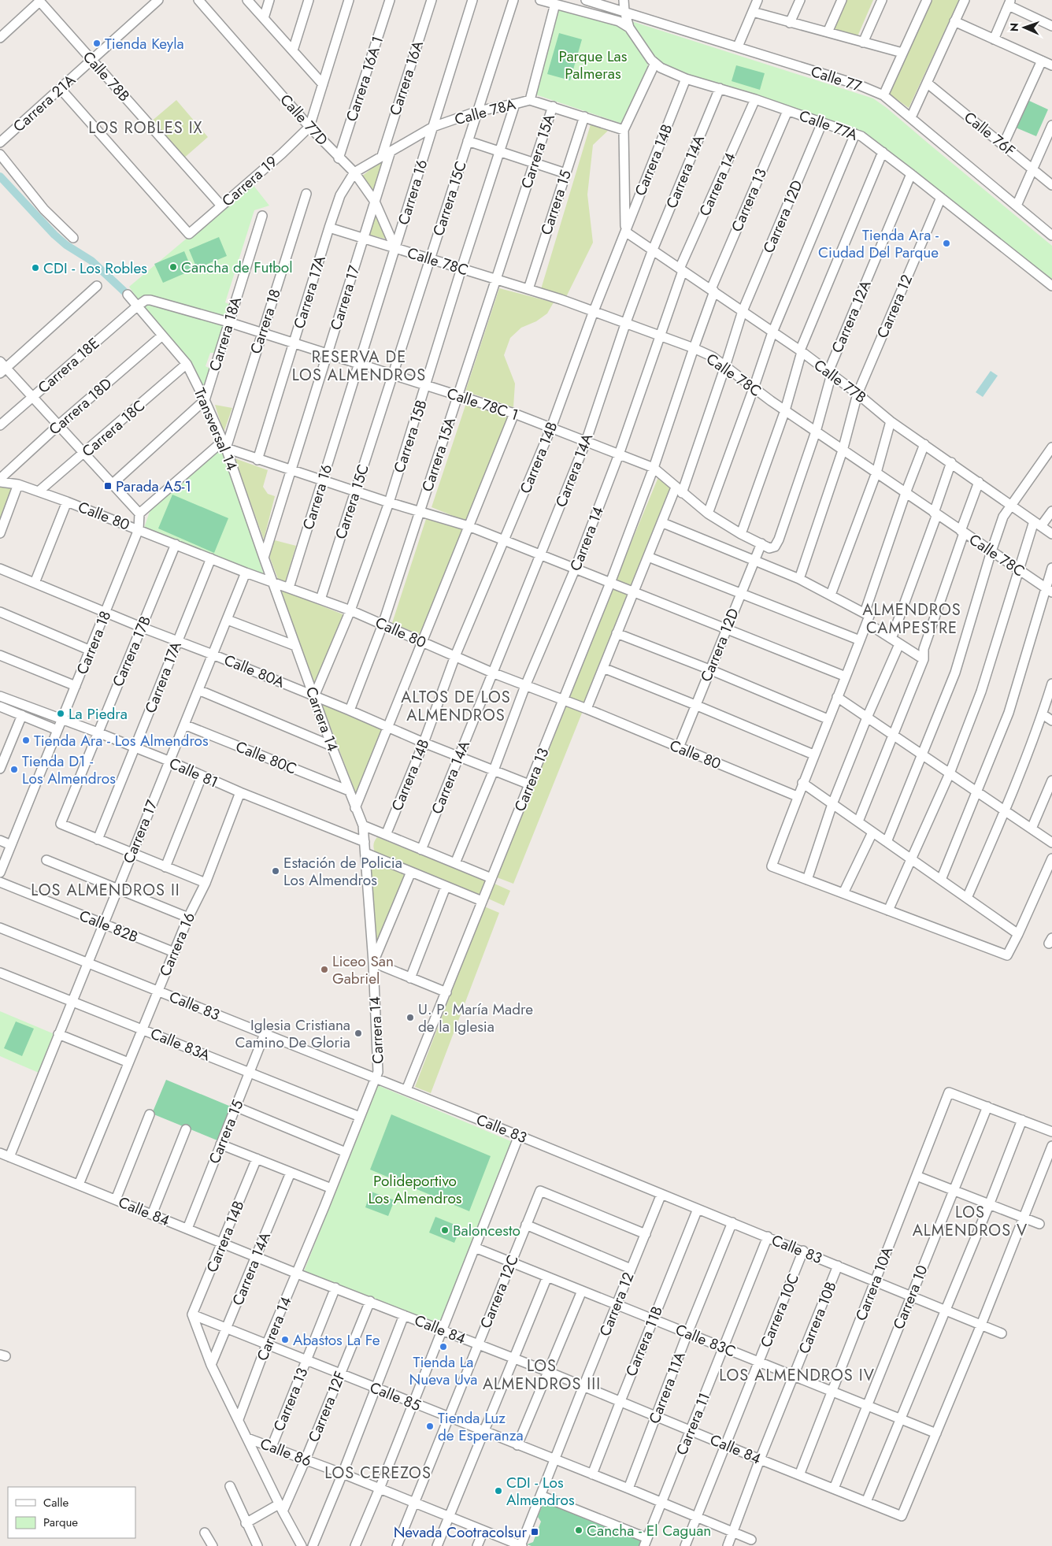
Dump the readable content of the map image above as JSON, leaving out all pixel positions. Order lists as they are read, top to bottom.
{
  "streets": {
    "street": [
      "Calle 78B",
      "Carrera 16A",
      "Carrera 16A 1",
      "Calle 77",
      "Carrera 21A",
      "Calle 78A",
      "Calle 77D",
      "Calle 77A",
      "Calle 76F",
      "Carrera 15A",
      "Carrera 14B",
      "Carrera 14A",
      "Carrera 19",
      "Carrera 14",
      "Carrera 16",
      "Carrera 15C",
      "Carrera 13",
      "Carrera 15",
      "Carrera 12D",
      "Calle 78C",
      "Carrera 17A",
      "Carrera 17",
      "Carrera 12",
      "Carrera 12A",
      "Carrera 18",
      "Carrera 18A",
      "Carrera 18E",
      "Calle 77B",
      "Calle 78C 1",
      "Carrera 18D",
      "Carrera 18C",
      "Transversal 14",
      "Carrera 15B",
      "Calle 80",
      "Carrera 17B",
      "Calle 80A",
      "Calle 80C",
      "Calle 81",
      "Calle 82B",
      "Calle 83",
      "Calle 83A",
      "Calle 84",
      "Carrera 10A",
      "Carrera 12C",
      "Carrera 10",
      "Carrera 10C",
      "Carrera 10B",
      "Calle 83C",
      "Carrera 11B",
      "Carrera 11A",
      "Calle 85",
      "Carrera 12F",
      "Carrera 11",
      "Calle 86"
    ]
  },
  "crossings": [
    ["Calle 78B", "Carrera 21A"],
    ["Calle 78B", "Carrera 19"],
    ["Carrera 16A", "Calle 78A"],
    ["Carrera 16A 1", "Calle 77D"],
    ["Carrera 21A", "Carrera 19"],
    ["Calle 78A", "Calle 77D"],
    ["Calle 78A", "Carrera 15A"],
    ["Calle 78A", "Carrera 16"],
    ["Calle 78A", "Carrera 15C"],
    ["Calle 78A", "Carrera 15"],
    ["Calle 78A", "Carrera 17A"],
    ["Calle 78A", "Carrera 17"],
    ["Calle 78A", "Carrera 15B"],
    ["Calle 77D", "Carrera 19"],
    ["Calle 77D", "Carrera 16"],
    ["Calle 77D", "Calle 78C"],
    ["Calle 77D", "Carrera 17A"],
    ["Calle 77D", "Carrera 17"],
    ["Calle 77A", "Carrera 14B"],
    ["Calle 77A", "Carrera 14A"],
    ["Calle 77A", "Carrera 14"],
    ["Calle 77A", "Carrera 13"],
    ["Calle 77A", "Carrera 12D"],
    ["Calle 77A", "Carrera 12"],
    ["Calle 77A", "Carrera 12A"],
    ["Carrera 15A", "Calle 78C"],
    ["Carrera 15A", "Calle 78C 1"],
    ["Carrera 15A", "Calle 80"],
    ["Carrera 15A", "Calle 80A"],
    ["Carrera 14B", "Calle 78C"],
    ["Carrera 14B", "Calle 77B"],
    ["Carrera 14B", "Calle 78C 1"],
    ["Carrera 14B", "Calle 80"],
    ["Carrera 14B", "Calle 80A"],
    ["Carrera 14B", "Calle 84"],
    ["Carrera 14B", "Calle 85"],
    ["Carrera 14A", "Calle 78C"],
    ["Carrera 14A", "Calle 77B"],
    ["Carrera 14A", "Calle 78C 1"],
    ["Carrera 14A", "Calle 80"],
    ["Carrera 14A", "Calle 80A"],
    ["Carrera 14A", "Calle 84"],
    ["Carrera 14A", "Calle 85"],
    ["Carrera 14", "Calle 78C"],
    ["Carrera 14", "Calle 77B"],
    ["Carrera 14", "Calle 78C 1"],
    ["Carrera 14", "Transversal 14"],
    ["Carrera 14", "Carrera 15B"],
    ["Carrera 14", "Calle 80"],
    ["Carrera 14", "Calle 80A"],
    ["Carrera 14", "Calle 80C"],
    ["Carrera 14", "Calle 81"],
    ["Carrera 14", "Calle 83"],
    ["Carrera 14", "Calle 83A"],
    ["Carrera 14", "Calle 84"],
    ["Carrera 14", "Calle 85"],
    ["Carrera 16", "Calle 78C"],
    ["Carrera 16", "Calle 78C 1"],
    ["Carrera 16", "Calle 80"],
    ["Carrera 16", "Calle 81"],
    ["Carrera 16", "Calle 82B"],
    ["Carrera 16", "Calle 83"],
    ["Carrera 16", "Calle 83A"],
    ["Carrera 16", "Calle 84"],
    ["Carrera 15C", "Calle 78C"],
    ["Carrera 15C", "Calle 78C 1"],
    ["Carrera 15C", "Calle 80"],
    ["Carrera 13", "Calle 78C"],
    ["Carrera 13", "Calle 77B"],
    ["Carrera 13", "Calle 78C 1"],
    ["Carrera 13", "Calle 80"],
    ["Carrera 13", "Calle 80A"],
    ["Carrera 13", "Calle 83"],
    ["Carrera 13", "Calle 84"],
    ["Carrera 13", "Calle 85"],
    ["Carrera 13", "Calle 86"],
    ["Carrera 15", "Calle 78C"],
    ["Carrera 15", "Calle 83"],
    ["Carrera 15", "Calle 83A"],
    ["Carrera 15", "Calle 84"],
    ["Carrera 12D", "Calle 78C"],
    ["Carrera 12D", "Carrera 12A"],
    ["Carrera 12D", "Calle 77B"],
    ["Carrera 12D", "Calle 78C 1"],
    ["Carrera 12D", "Calle 80"],
    ["Calle 78C", "Carrera 17A"],
    ["Calle 78C", "Carrera 17"],
    ["Calle 78C", "Carrera 12"],
    ["Calle 78C", "Carrera 12A"],
    ["Calle 78C", "Carrera 15B"],
    ["Carrera 17A", "Calle 78C 1"],
    ["Carrera 17A", "Calle 80"],
    ["Carrera 17A", "Carrera 17B"],
    ["Carrera 17A", "Calle 80A"],
    ["Carrera 17A", "Calle 81"],
    ["Carrera 17", "Calle 78C 1"],
    ["Carrera 17", "Transversal 14"],
    ["Carrera 17", "Calle 80"],
    ["Carrera 17", "Calle 80A"],
    ["Carrera 17", "Calle 80C"],
    ["Carrera 17", "Calle 81"],
    ["Carrera 17", "Calle 82B"],
    ["Carrera 17", "Calle 83"],
    ["Carrera 17", "Calle 83A"],
    ["Carrera 17", "Calle 84"],
    ["Carrera 12", "Calle 77B"],
    ["Carrera 12", "Calle 83"],
    ["Carrera 12", "Calle 84"],
    ["Carrera 12", "Carrera 12C"],
    ["Carrera 12", "Calle 83C"],
    ["Carrera 12", "Calle 85"],
    ["Carrera 12", "Calle 86"],
    ["Carrera 12A", "Calle 77B"],
    ["Carrera 12A", "Calle 78C 1"],
    ["Carrera 18", "Calle 78C 1"],
    ["Carrera 18", "Transversal 14"],
    ["Carrera 18", "Calle 80"],
    ["Carrera 18", "Calle 80A"],
    ["Carrera 18", "Calle 81"],
    ["Carrera 18A", "Calle 78C 1"],
    ["Carrera 18A", "Transversal 14"],
    ["Carrera 18E", "Calle 78C 1"],
    ["Carrera 18E", "Transversal 14"],
    ["Calle 78C 1", "Transversal 14"],
    ["Calle 78C 1", "Carrera 15B"],
    ["Carrera 18D", "Transversal 14"],
    ["Carrera 18C", "Transversal 14"],
    ["Carrera 18C", "Calle 80"],
    ["Transversal 14", "Calle 80"],
    ["Carrera 15B", "Calle 80"],
    ["Carrera 15B", "Calle 80A"],
    ["Calle 80", "Carrera 17B"],
    ["Carrera 17B", "Calle 80A"],
    ["Carrera 17B", "Calle 81"],
    ["Calle 83", "Carrera 10A"],
    ["Calle 83", "Carrera 10"],
    ["Calle 83", "Carrera 10C"],
    ["Calle 83", "Carrera 10B"],
    ["Calle 83", "Carrera 11B"],
    ["Calle 83", "Carrera 11A"],
    ["Calle 83", "Carrera 11"],
    ["Calle 84", "Carrera 10A"],
    ["Calle 84", "Carrera 12C"],
    ["Calle 84", "Carrera 10"],
    ["Calle 84", "Carrera 10C"],
    ["Calle 84", "Carrera 10B"],
    ["Calle 84", "Calle 83C"],
    ["Calle 84", "Carrera 11B"],
    ["Calle 84", "Carrera 11A"],
    ["Calle 84", "Carrera 12F"],
    ["Calle 84", "Carrera 11"],
    ["Carrera 10A", "Carrera 10"],
    ["Carrera 10A", "Calle 83C"],
    ["Carrera 12C", "Calle 83C"],
    ["Carrera 12C", "Calle 85"],
    ["Carrera 12C", "Calle 86"],
    ["Carrera 10", "Calle 83C"],
    ["Carrera 10C", "Calle 83C"],
    ["Carrera 10C", "Calle 85"],
    ["Carrera 10B", "Calle 83C"],
    ["Carrera 10B", "Calle 85"],
    ["Calle 83C", "Carrera 11B"],
    ["Calle 83C", "Carrera 11A"],
    ["Calle 83C", "Carrera 11"],
    ["Carrera 11B", "Calle 85"],
    ["Carrera 11A", "Calle 85"],
    ["Calle 85", "Carrera 12F"],
    ["Calle 85", "Carrera 11"],
    ["Carrera 12F", "Calle 86"]
  ],
  "districts": [
    "LOS ROBLES IX",
    "RESERVA DE LOS ALMENDROS",
    "ALMENDROS CAMPESTRE",
    "ALTOS DE LOS ALMENDROS",
    "LOS ALMENDROS II",
    "LOS ALMENDROS V",
    "LOS ALMENDROS III",
    "LOS ALMENDROS IV",
    "LOS CEREZOS"
  ],
  "parks": ["Parque Las Palmeras", "Polideportivo Los Almendros"],
  "places": {
    "other": [
      "Tienda Keyla",
      "Tienda Ara - Ciudad Del Parque",
      "Cancha de Futbol",
      "CDI - Los Robles",
      "La Piedra",
      "Tienda Ara - Los Almendros",
      "Tienda D1 - Los Almendros",
      "Estación de Policia Los Almendros",
      "Liceo San Gabriel",
      "U. P. María Madre de la Iglesia",
      "Iglesia Cristiana Camino De Gloria",
      "Baloncesto",
      "Abastos La Fe",
      "Tienda La Nueva Uva",
      "Tienda Luz de Esperanza",
      "CDI - Los Almendros",
      "Cancha - El Caguan"
    ],
    "transit": ["Parada A5-1", "Nevada Cootracolsur"]
  },
  "legend": ["Calle", "Parque"],
  "north": "left"
}
